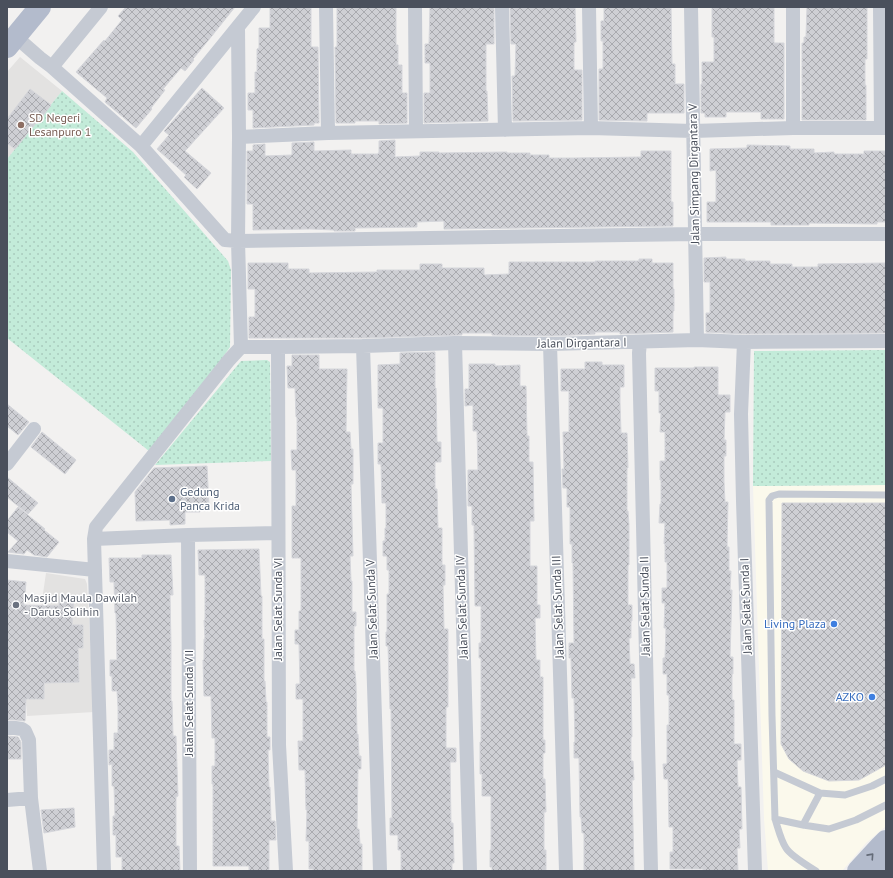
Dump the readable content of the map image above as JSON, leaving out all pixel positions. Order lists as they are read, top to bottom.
{
  "streets": {
    "street": [
      "Jalan Simpang Dirgantara V",
      "Jalan Dirgantara I",
      "Jalan Selat Sunda II",
      "Jalan Selat Sunda I",
      "Jalan Selat Sunda IV",
      "Jalan Selat Sunda III",
      "Jalan Selat Sunda VI",
      "Jalan Selat Sunda V",
      "Jalan Selat Sunda VII"
    ]
  },
  "crossings": [
    ["Jalan Simpang Dirgantara V", "Jalan Dirgantara I"],
    ["Jalan Dirgantara I", "Jalan Selat Sunda II"],
    ["Jalan Dirgantara I", "Jalan Selat Sunda I"],
    ["Jalan Dirgantara I", "Jalan Selat Sunda IV"],
    ["Jalan Dirgantara I", "Jalan Selat Sunda III"],
    ["Jalan Dirgantara I", "Jalan Selat Sunda VI"],
    ["Jalan Dirgantara I", "Jalan Selat Sunda V"]
  ],
  "places": [
    "SD Negeri Lesanpuro 1",
    "Gedung Panca Krida",
    "Masjid Maula Dawilah - Darus Solihin",
    "Living Plaza",
    "AZKO"
  ]
}
